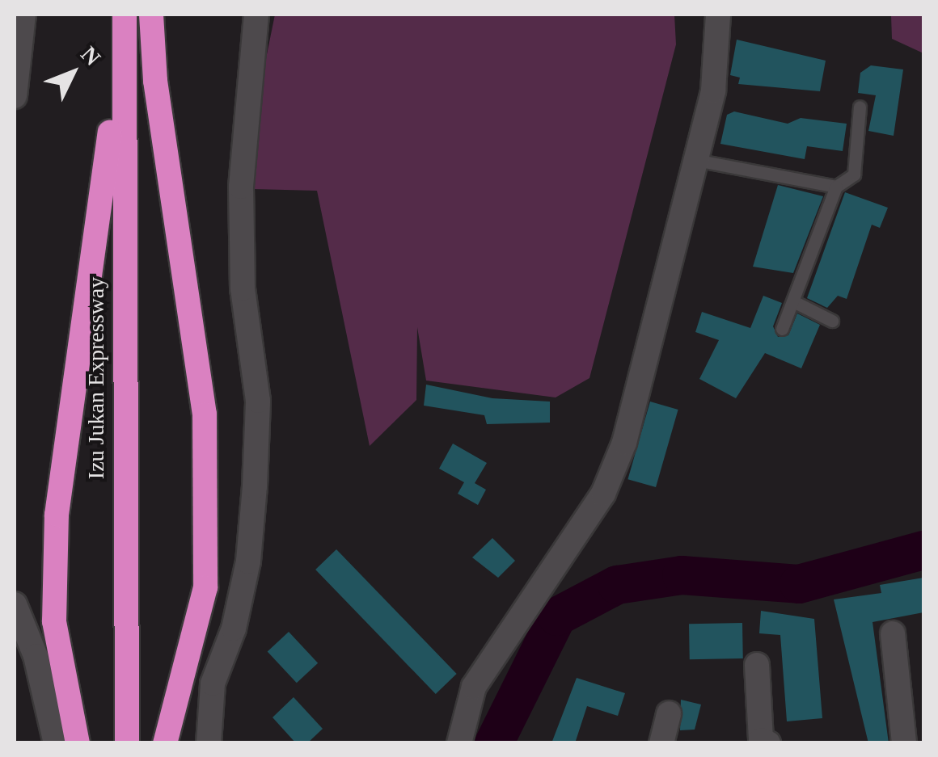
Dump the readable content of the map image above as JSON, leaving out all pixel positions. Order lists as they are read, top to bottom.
{
  "streets": {
    "highway": ["Izu Jukan Expressway"]
  },
  "north": "top right"
}
